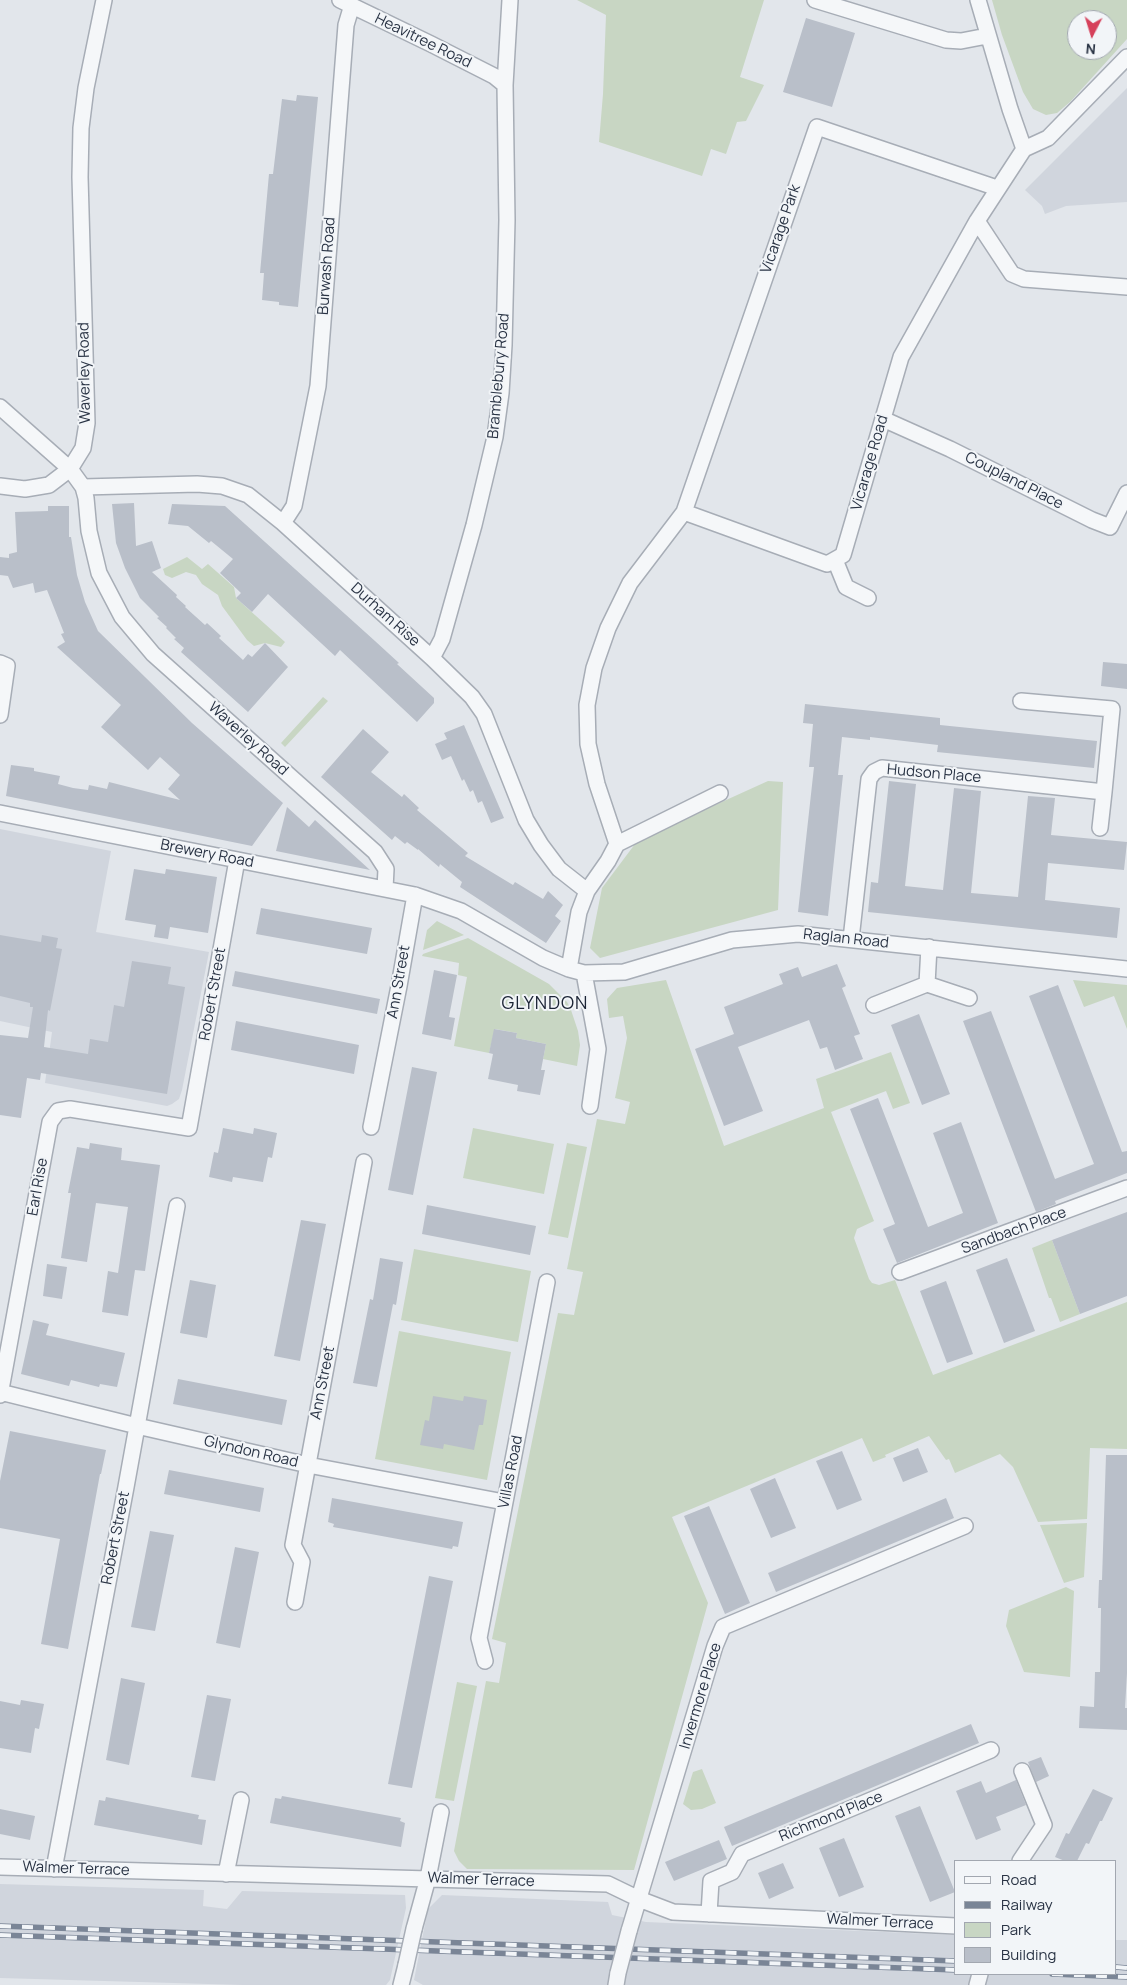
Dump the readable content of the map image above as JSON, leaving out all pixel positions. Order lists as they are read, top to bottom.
{
  "streets": {
    "street": [
      "Heavitree Road",
      "Vicarage Park",
      "Burwash Road",
      "Waverley Road",
      "Bramblebury Road",
      "Vicarage Road",
      "Coupland Place",
      "Durham Rise",
      "Hudson Place",
      "Brewery Road",
      "Raglan Road",
      "Ann Street",
      "Robert Street",
      "Earl Rise",
      "Sandbach Place",
      "Glyndon Road",
      "Villas Road",
      "Invermore Place",
      "Richmond Place",
      "Walmer Terrace"
    ]
  },
  "crossings": [
    ["Heavitree Road", "Burwash Road"],
    ["Heavitree Road", "Bramblebury Road"],
    ["Vicarage Park", "Vicarage Road"],
    ["Burwash Road", "Durham Rise"],
    ["Waverley Road", "Durham Rise"],
    ["Waverley Road", "Brewery Road"],
    ["Bramblebury Road", "Durham Rise"],
    ["Vicarage Road", "Coupland Place"],
    ["Hudson Place", "Raglan Road"],
    ["Brewery Road", "Ann Street"],
    ["Brewery Road", "Robert Street"],
    ["Ann Street", "Glyndon Road"],
    ["Robert Street", "Earl Rise"],
    ["Robert Street", "Glyndon Road"],
    ["Robert Street", "Walmer Terrace"],
    ["Earl Rise", "Glyndon Road"],
    ["Glyndon Road", "Villas Road"],
    ["Invermore Place", "Walmer Terrace"],
    ["Richmond Place", "Walmer Terrace"]
  ],
  "districts": ["GLYNDON"],
  "legend": [
    "Road",
    "Railway",
    "Park",
    "Building"
  ],
  "north": "bottom"
}
